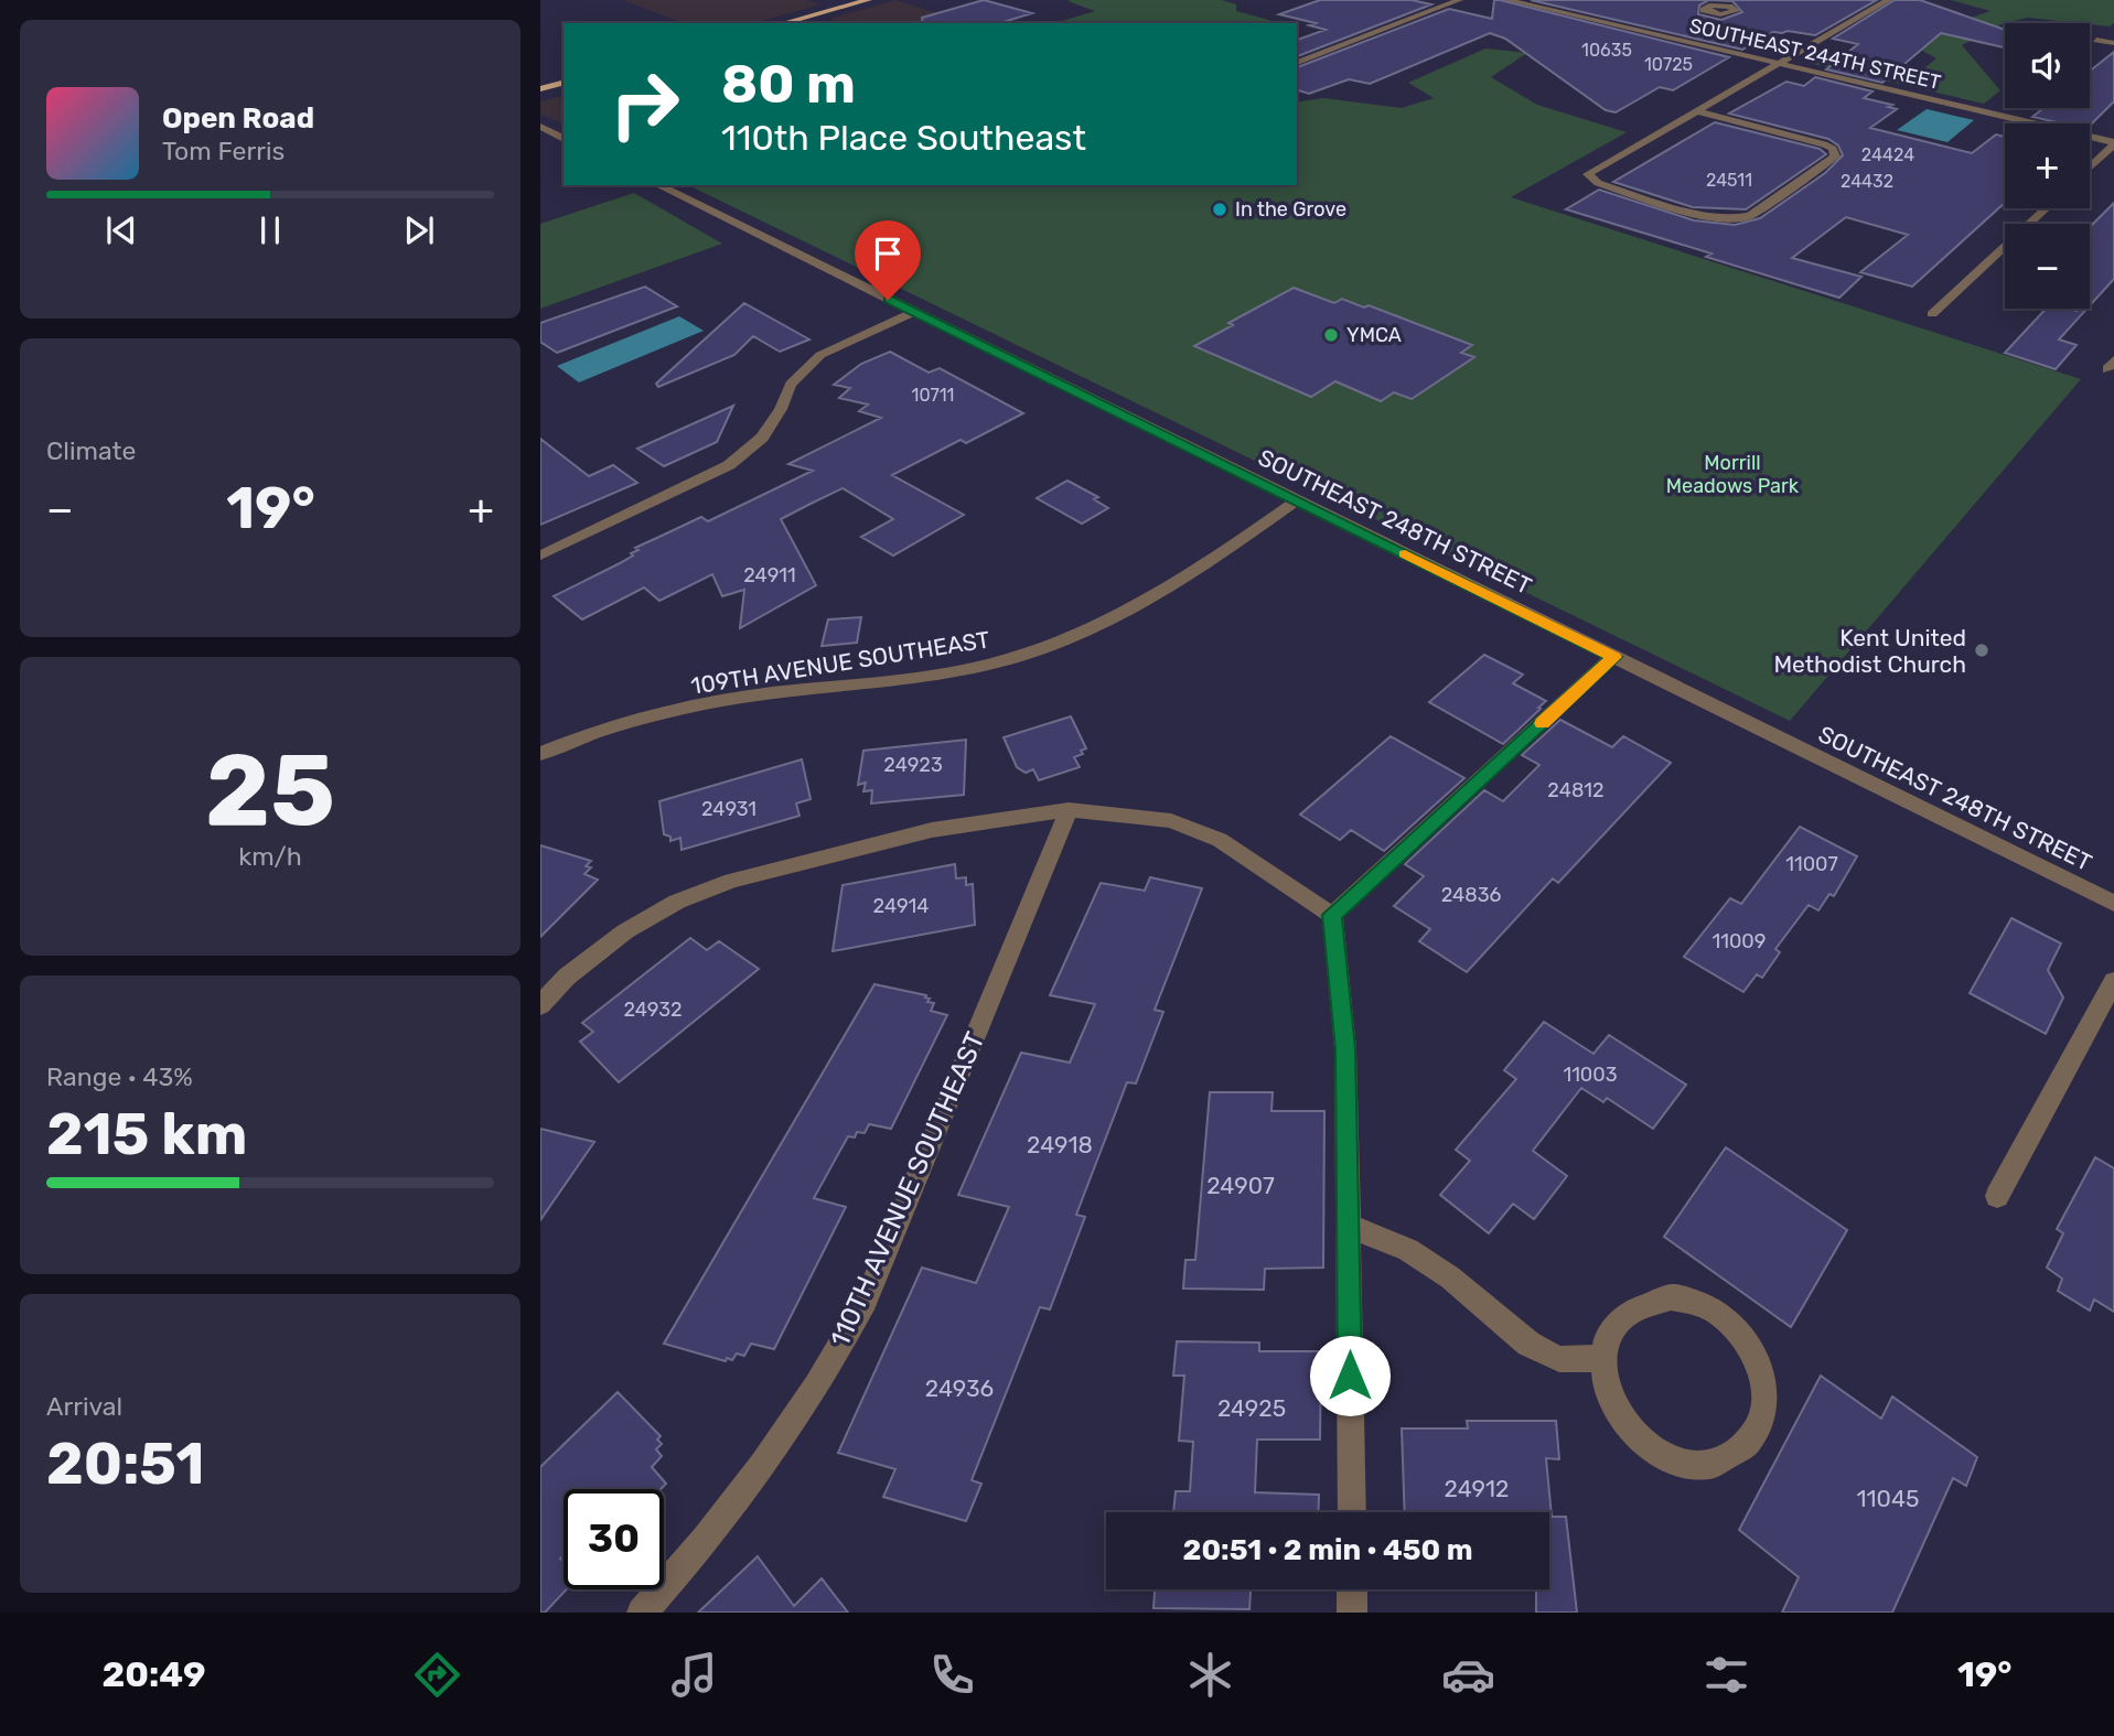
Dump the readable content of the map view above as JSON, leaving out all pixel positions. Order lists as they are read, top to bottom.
{
  "streets": {
    "street": [
      "SOUTHEAST 244TH STREET",
      "SOUTHEAST 248TH STREET",
      "109TH AVENUE SOUTHEAST",
      "110TH AVENUE SOUTHEAST"
    ]
  },
  "crossings": [
    ["SOUTHEAST 248TH STREET", "109TH AVENUE SOUTHEAST"]
  ],
  "parks": ["Morrill Meadows Park"],
  "places": ["In the Grove", "YMCA", "Kent United Methodist Church"],
  "house_numbers": [
    "10635",
    "10725",
    "24424",
    "24511",
    "24432",
    "10711",
    "24911",
    "24923",
    "24812",
    "24931",
    "11007",
    "24836",
    "24914",
    "11009",
    "24932",
    "11003",
    "24918",
    "24907",
    "24936",
    "24925",
    "24912",
    "11045"
  ],
  "page": {
    "map_buttons": ["+", "−"],
    "turn": ["80 m", "110th Place Southeast"],
    "song": ["Open Road", "Tom Ferris"],
    "tile": [
      "Climate",
      ["25", "km/h"],
      ["Range · 43%", "215 km"],
      ["Arrival", "20:51"]
    ],
    "heat": ["−", "19°", "+"],
    "limit": "30",
    "trip": "20:51 · 2 min · 450 m",
    "tabs": ["20:49", "19°"]
  }
}
